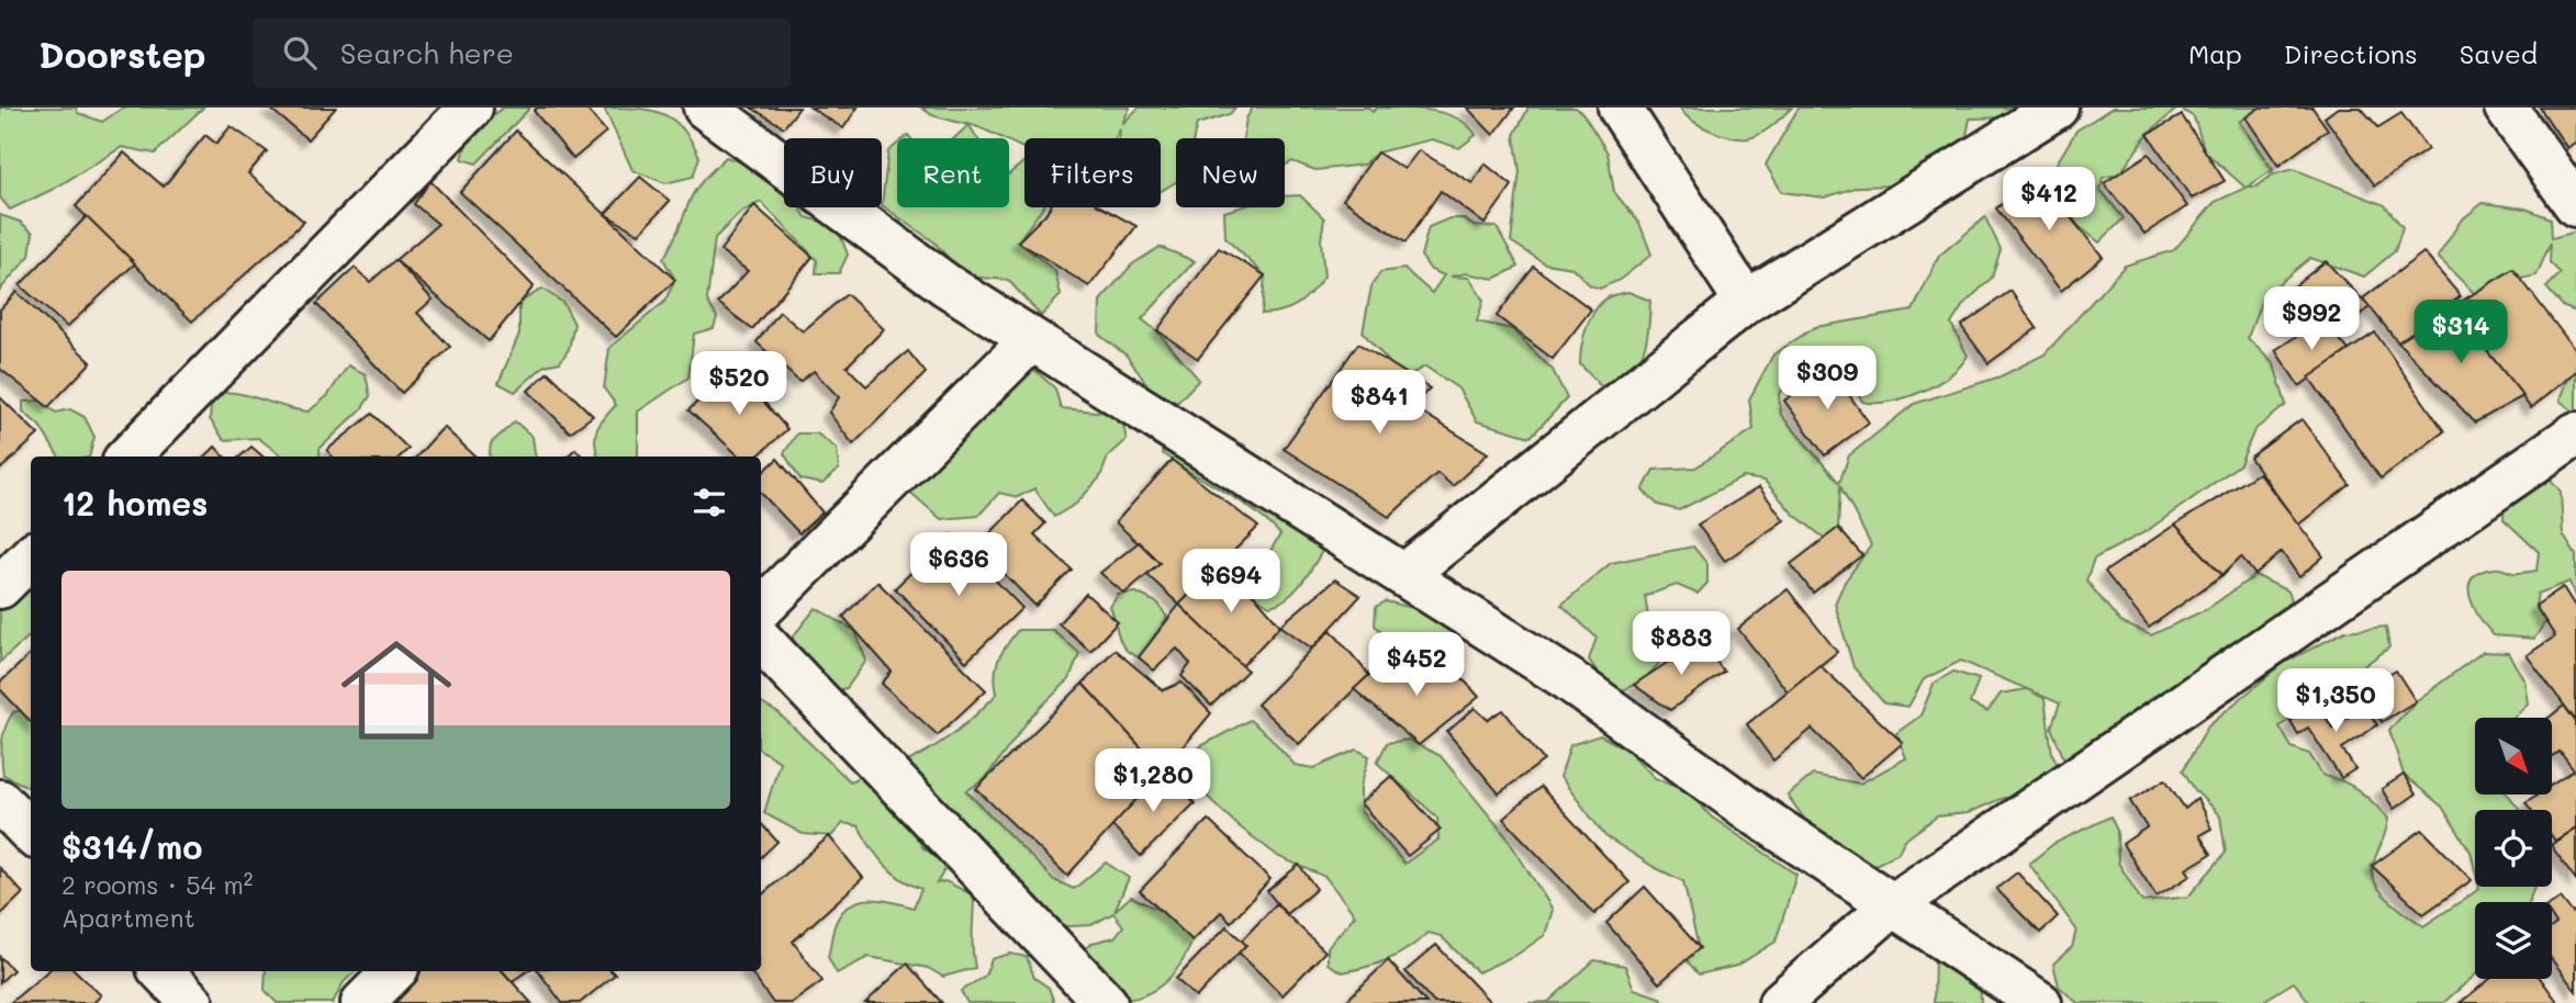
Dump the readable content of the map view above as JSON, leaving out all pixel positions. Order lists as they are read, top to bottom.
{
  "north": "bottom right",
  "page": {
    "header": "Doorstep",
    "search": "Search here",
    "nav": ["Map", "Directions", "Saved"],
    "chip": [
      "Buy",
      "Rent",
      "Filters",
      "New"
    ],
    "price": [
      "$412",
      "$992",
      "$314",
      "$309",
      "$520",
      "$841",
      "$636",
      "$694",
      "$883",
      "$452",
      "$1,350",
      "$1,280"
    ],
    "heading": "12 homes",
    "list": [
      {
        "name": "$314/mo",
        "note": "2 rooms · 54 m² · Apartment"
      }
    ]
  }
}
